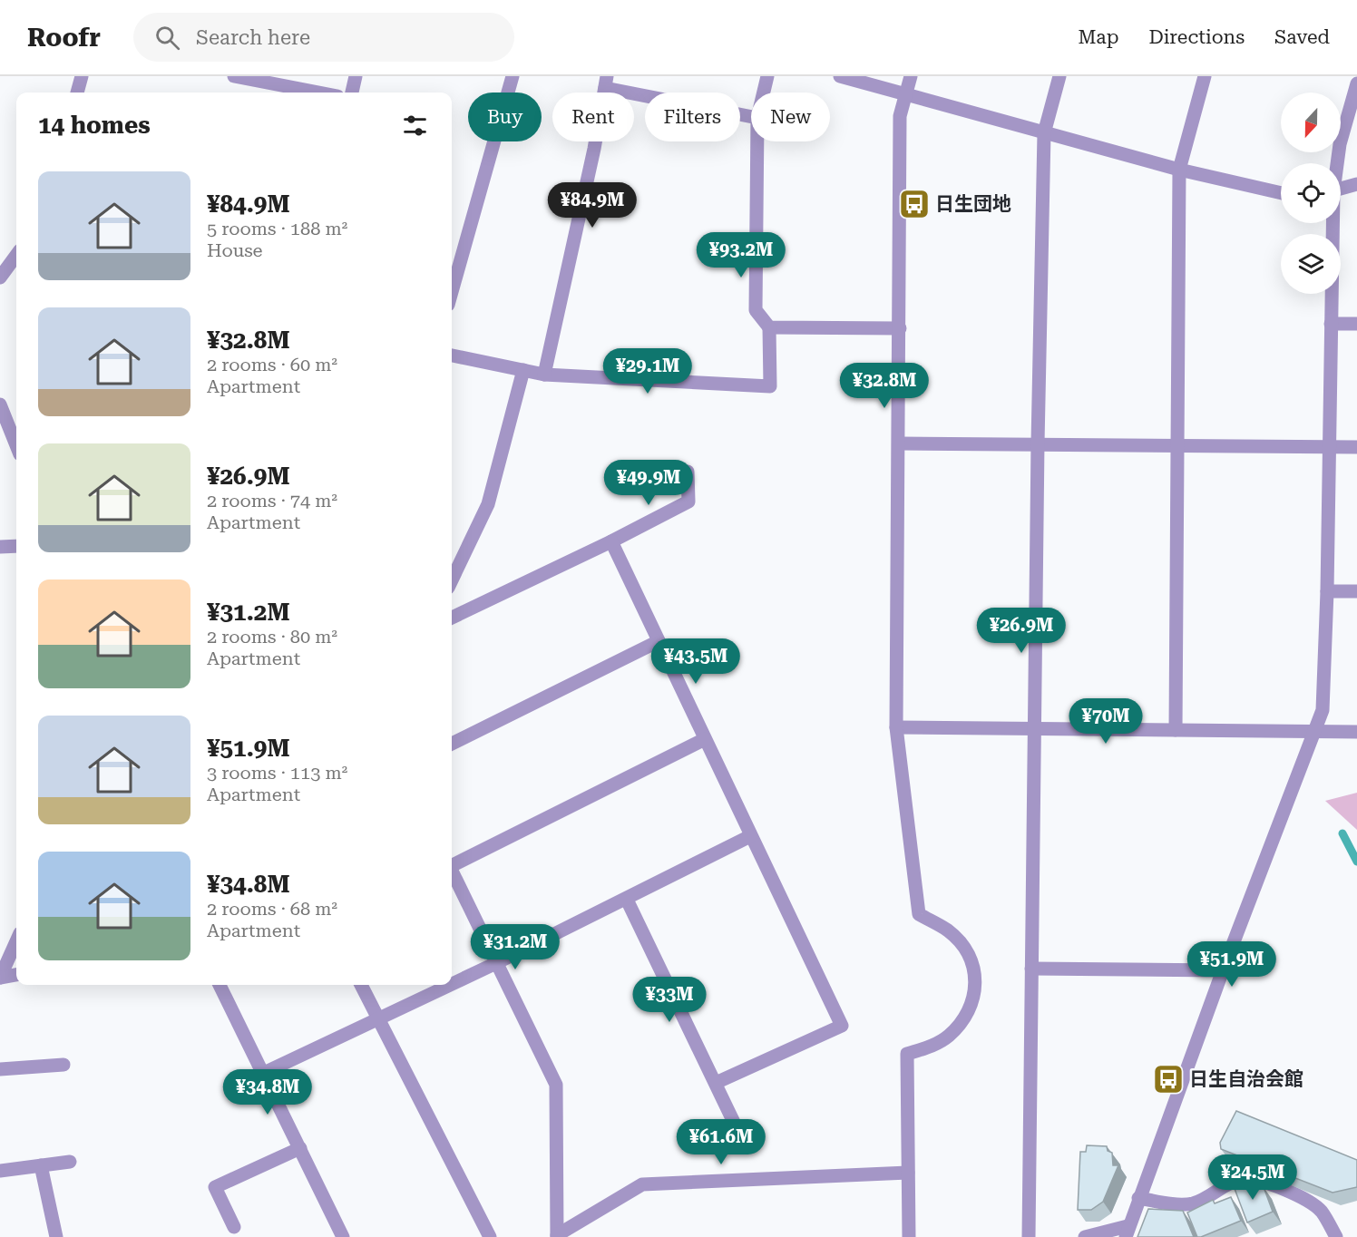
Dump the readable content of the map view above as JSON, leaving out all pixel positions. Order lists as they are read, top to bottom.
{
  "places": {
    "bus stop": ["日生団地", "日生自治会館"]
  },
  "north": "bottom",
  "page": {
    "header": "Roofr",
    "search": "Search here",
    "nav": ["Map", "Directions", "Saved"],
    "chip": [
      "Buy",
      "Rent",
      "Filters",
      "New"
    ],
    "heading": "14 homes",
    "list": [
      {
        "name": "¥84.9M",
        "note": "5 rooms · 188 m² · House"
      },
      {
        "name": "¥32.8M",
        "note": "2 rooms · 60 m² · Apartment"
      },
      {
        "name": "¥26.9M",
        "note": "2 rooms · 74 m² · Apartment"
      },
      {
        "name": "¥31.2M",
        "note": "2 rooms · 80 m² · Apartment"
      },
      {
        "name": "¥51.9M",
        "note": "3 rooms · 113 m² · Apartment"
      },
      {
        "name": "¥34.8M",
        "note": "2 rooms · 68 m² · Apartment"
      }
    ],
    "price": [
      "¥84.9M",
      "¥93.2M",
      "¥29.1M",
      "¥32.8M",
      "¥49.9M",
      "¥26.9M",
      "¥43.5M",
      "¥70M",
      "¥31.2M",
      "¥51.9M",
      "¥33M",
      "¥34.8M",
      "¥61.6M",
      "¥24.5M"
    ]
  }
}
